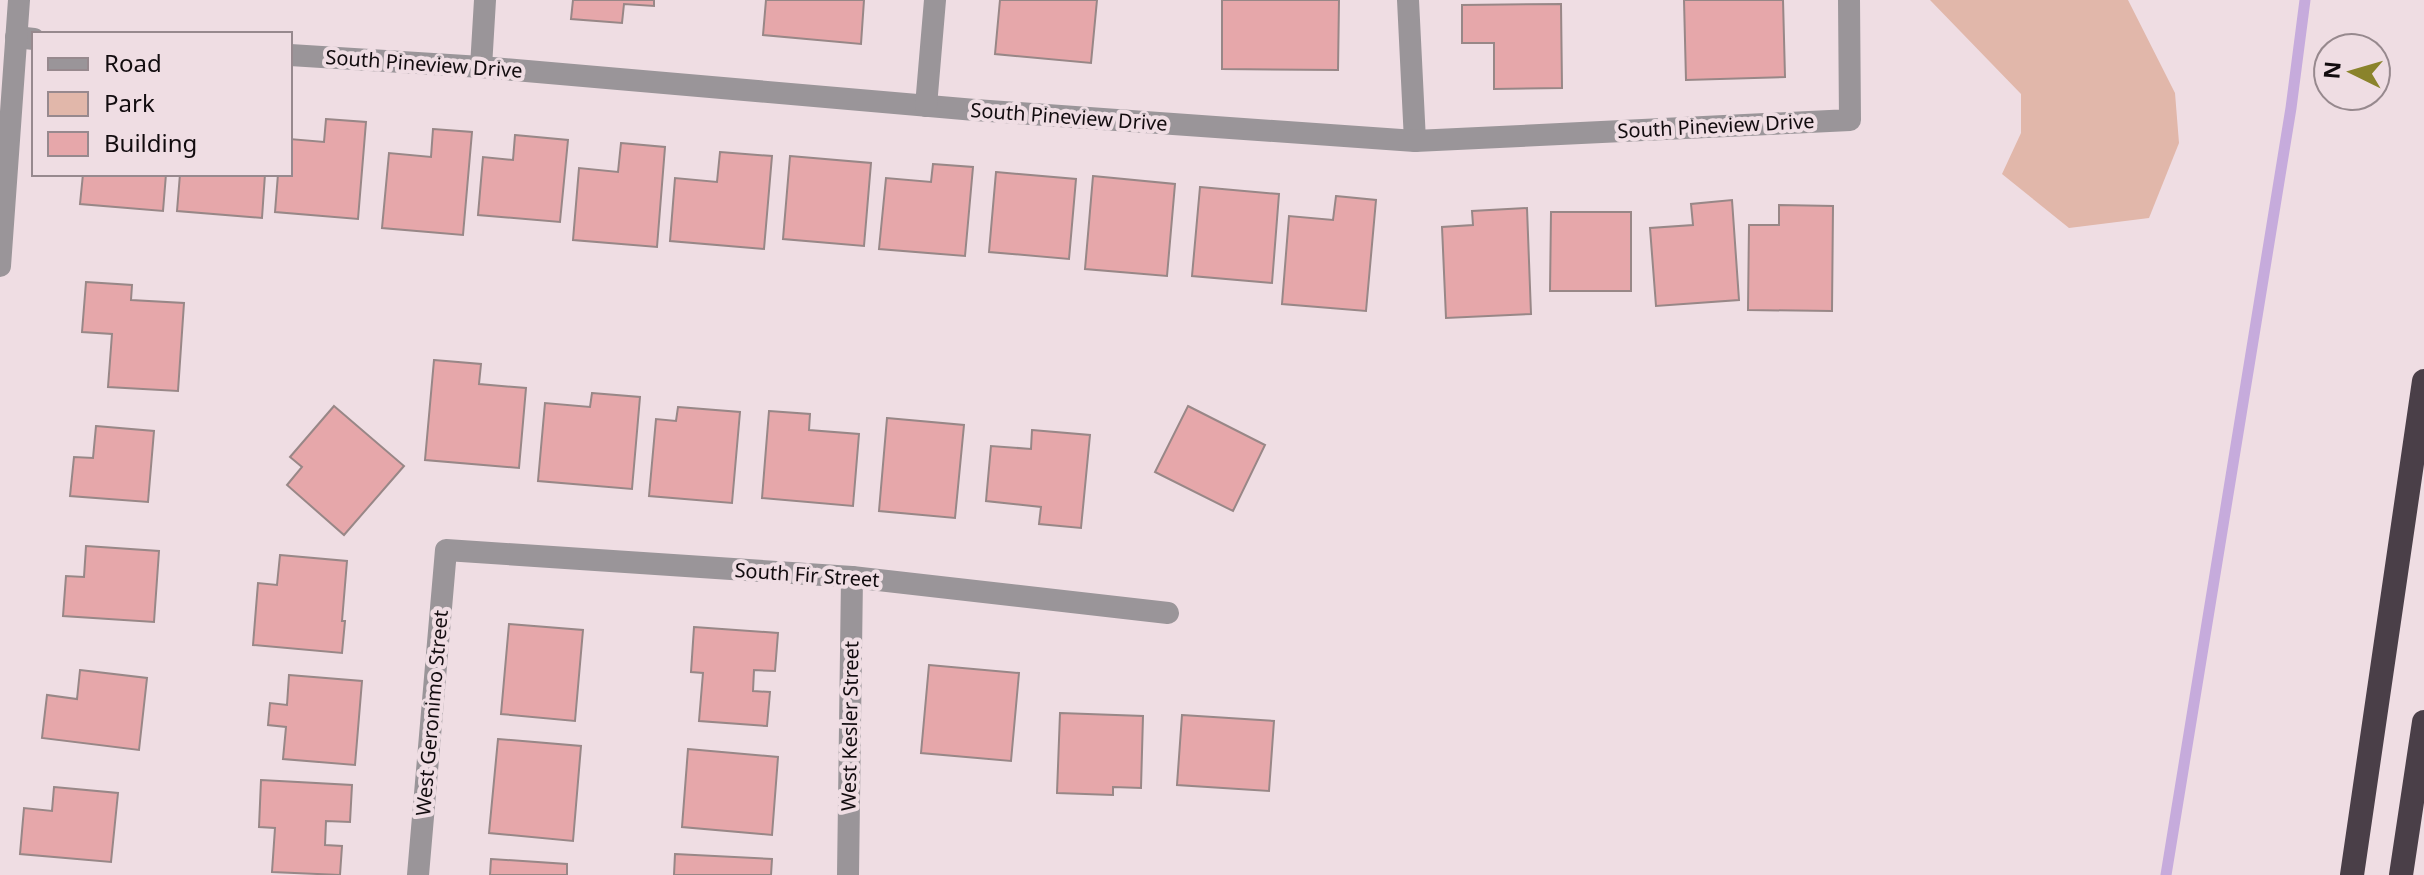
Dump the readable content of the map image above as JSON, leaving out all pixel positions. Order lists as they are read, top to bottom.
{
  "streets": {
    "street": [
      "South Pineview Drive",
      "South Fir Street",
      "West Geronimo Street",
      "West Kesler Street"
    ]
  },
  "crossings": [
    ["South Fir Street", "West Geronimo Street"],
    ["South Fir Street", "West Kesler Street"]
  ],
  "legend": ["Road", "Park", "Building"],
  "north": "left"
}
